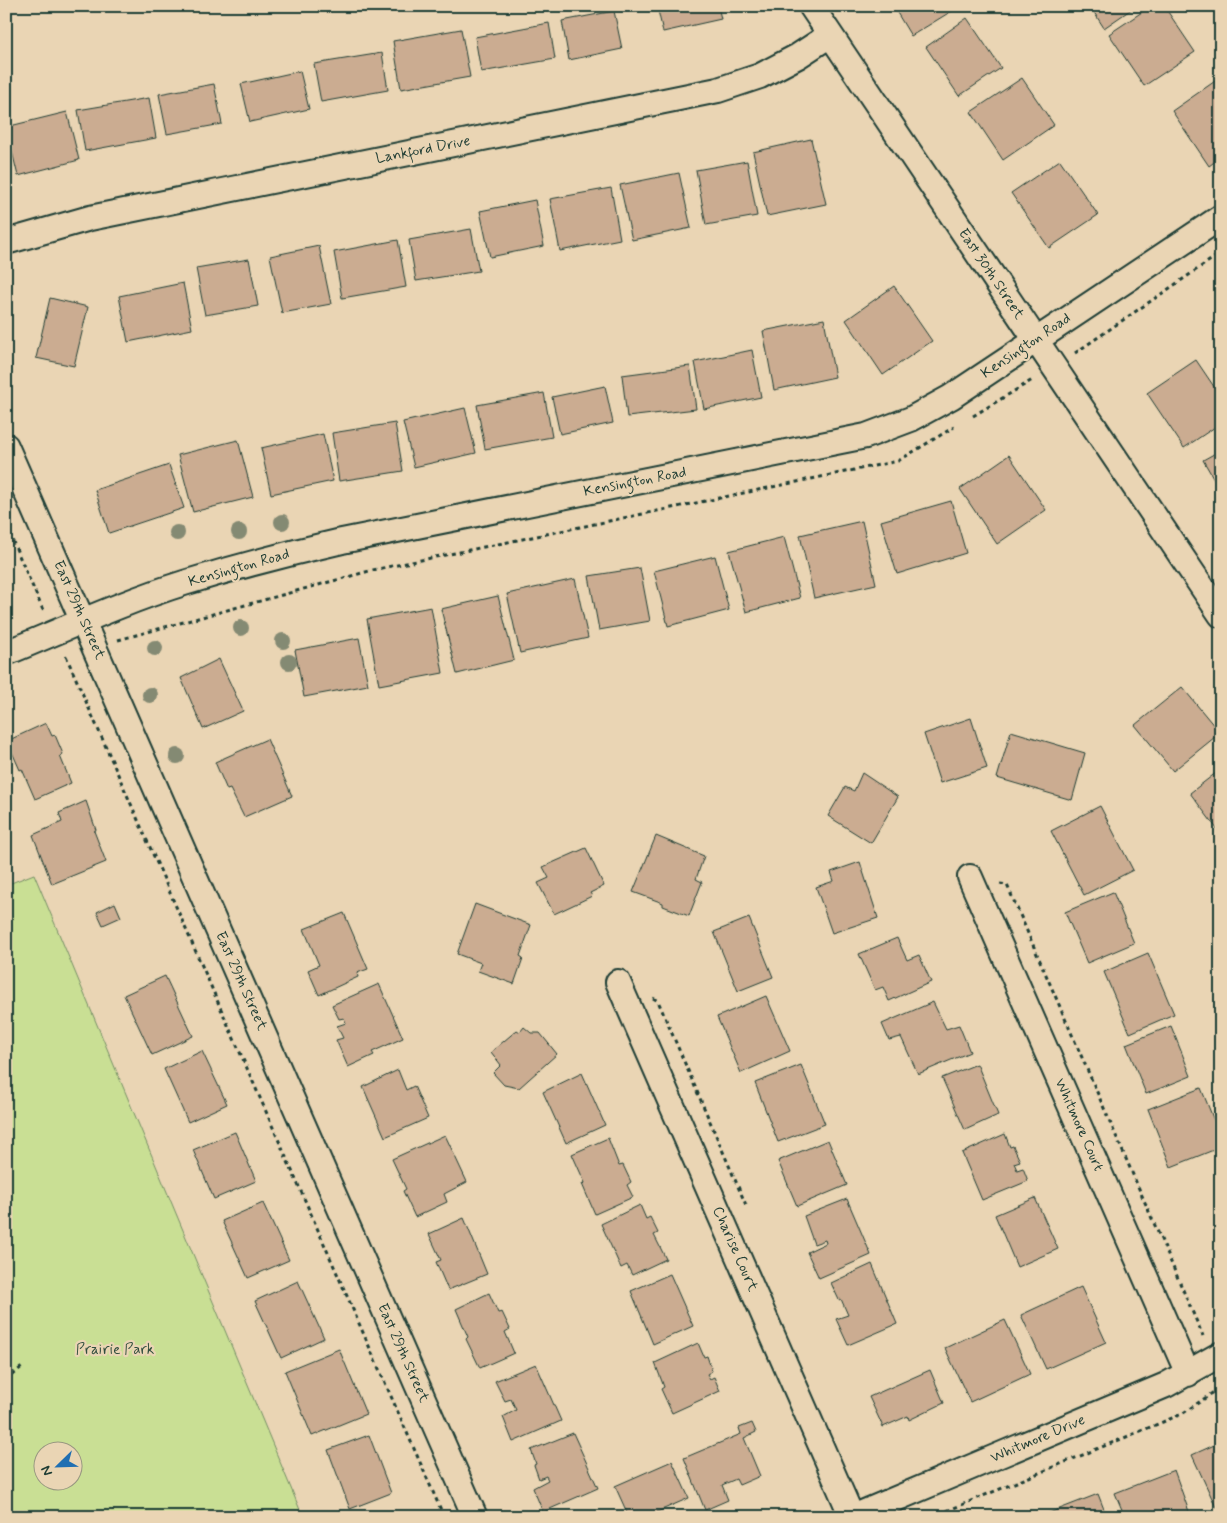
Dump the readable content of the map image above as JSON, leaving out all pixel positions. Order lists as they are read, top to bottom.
{
  "streets": {
    "street": [
      "Lankford Drive",
      "East 30th Street",
      "Kensington Road",
      "East 29th Street",
      "Whitmore Court",
      "Charise Court",
      "Whitmore Drive"
    ]
  },
  "crossings": [
    ["Lankford Drive", "East 30th Street"],
    ["East 30th Street", "Kensington Road"],
    ["Kensington Road", "East 29th Street"],
    ["Whitmore Court", "Whitmore Drive"],
    ["Charise Court", "Whitmore Drive"]
  ],
  "parks": ["Prairie Park"],
  "north": "bottom left"
}
